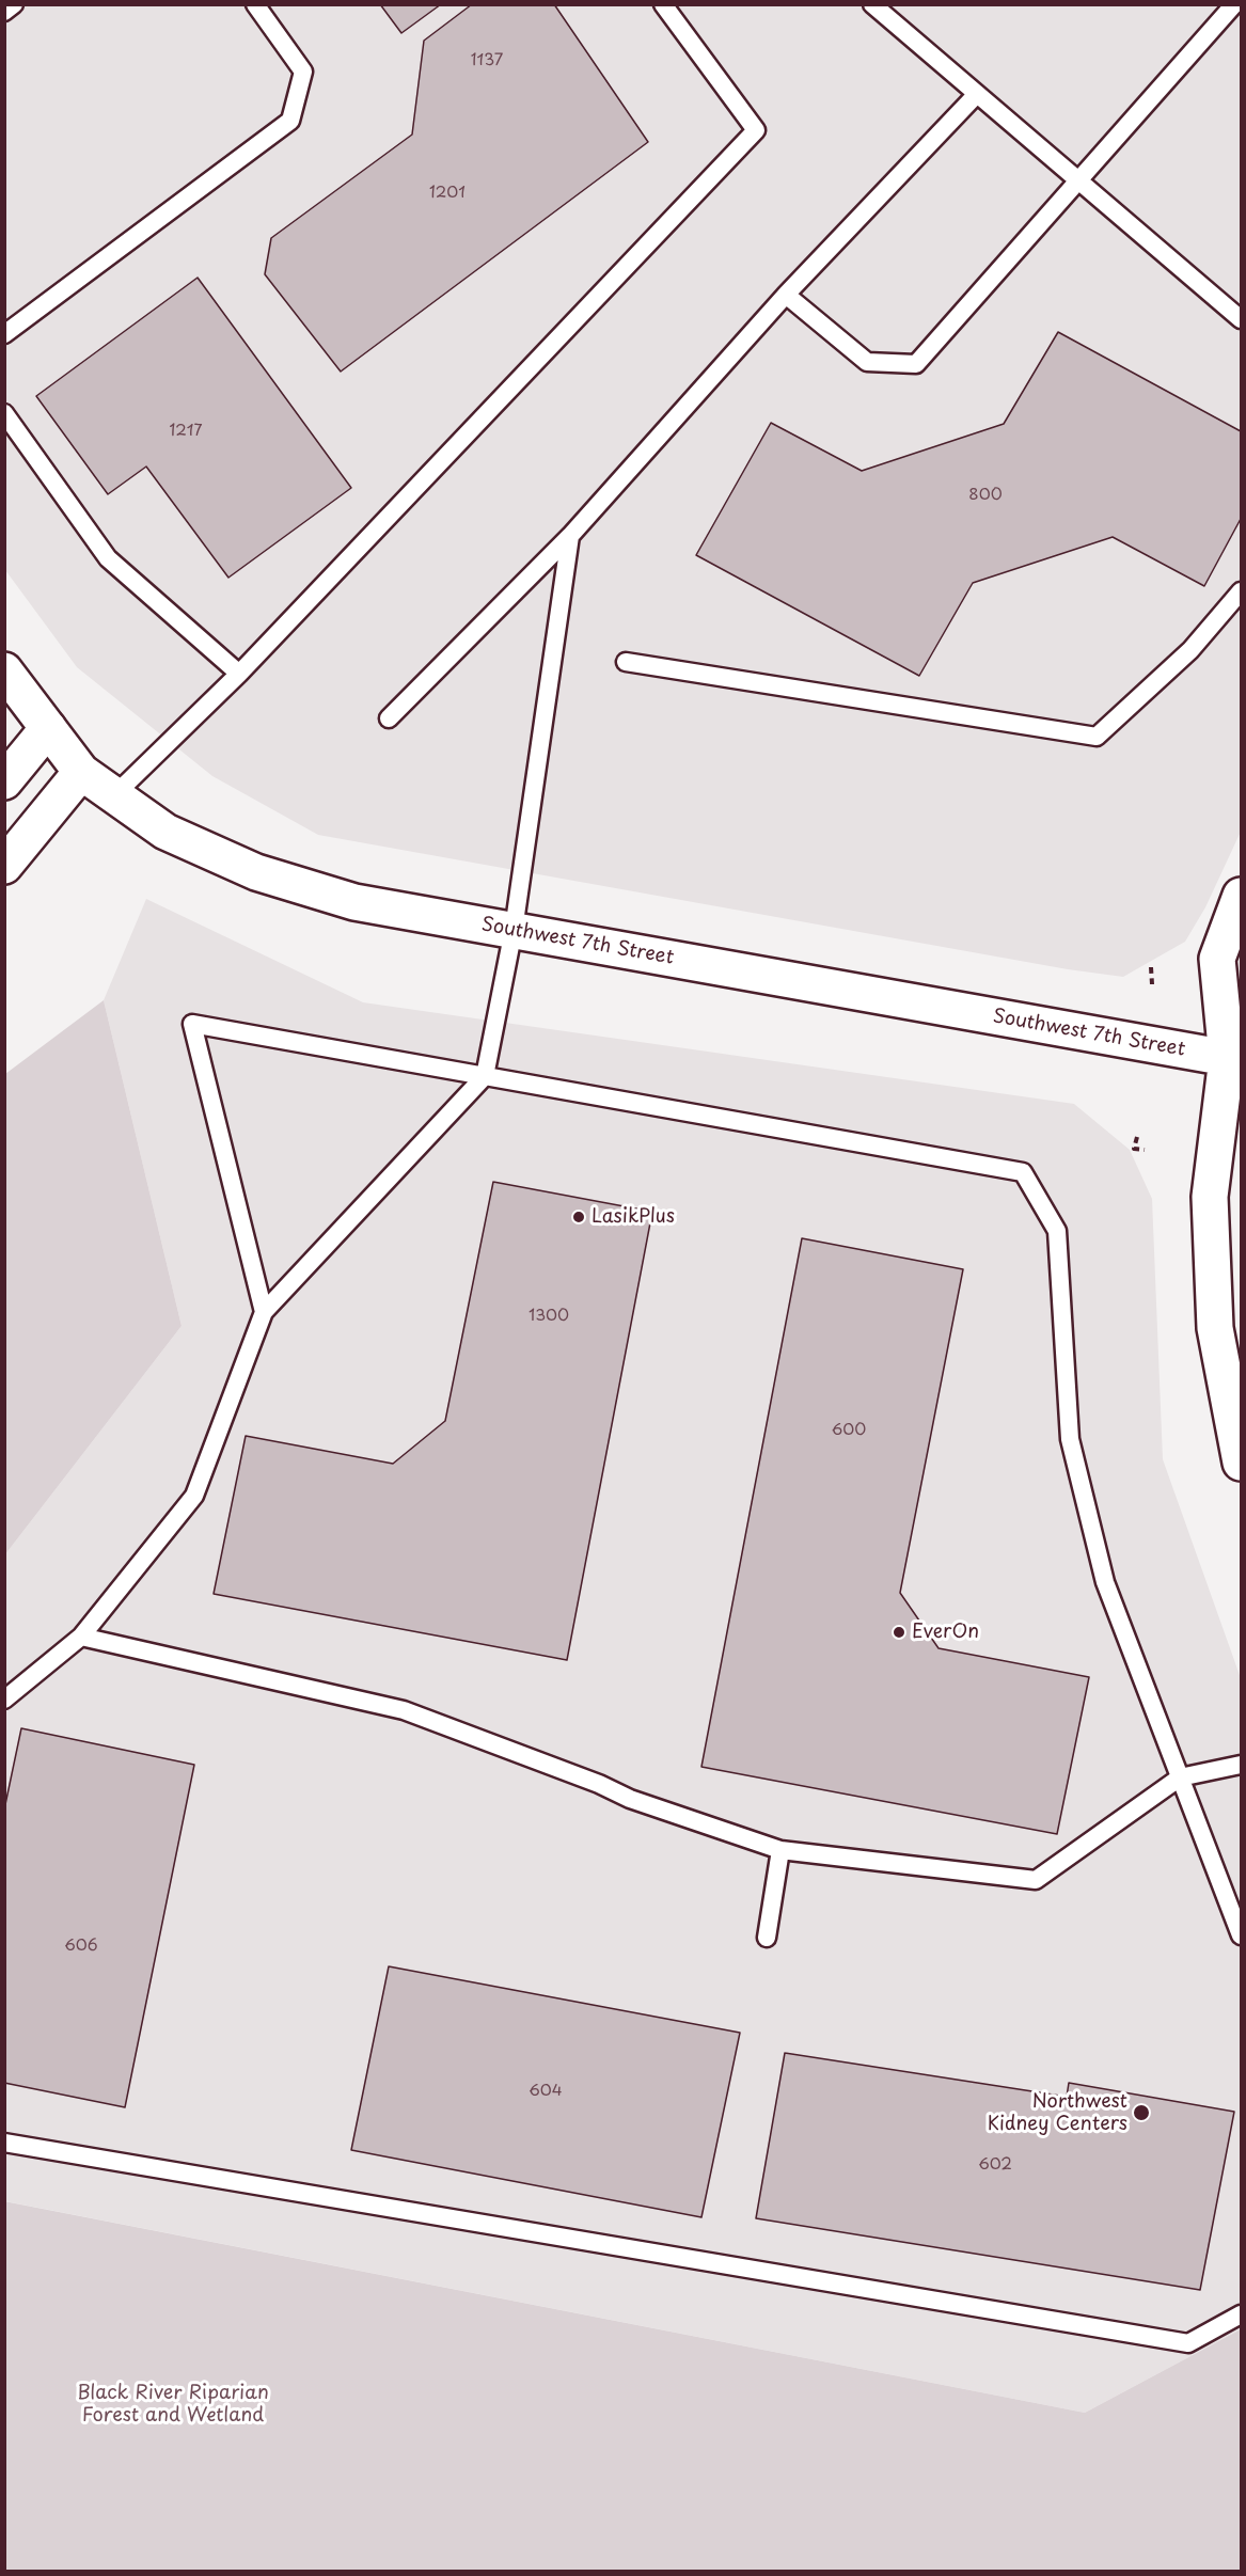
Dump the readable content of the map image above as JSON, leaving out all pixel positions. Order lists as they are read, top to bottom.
{
  "streets": {
    "street": ["Southwest 7th Street"]
  },
  "parks": ["Black River Riparian Forest and Wetland"],
  "places": ["LasikPlus", "EverOn", "Northwest Kidney Centers"],
  "house_numbers": [
    "1137",
    "1201",
    "1217",
    "800",
    "1300",
    "600",
    "606",
    "604",
    "602"
  ]
}
